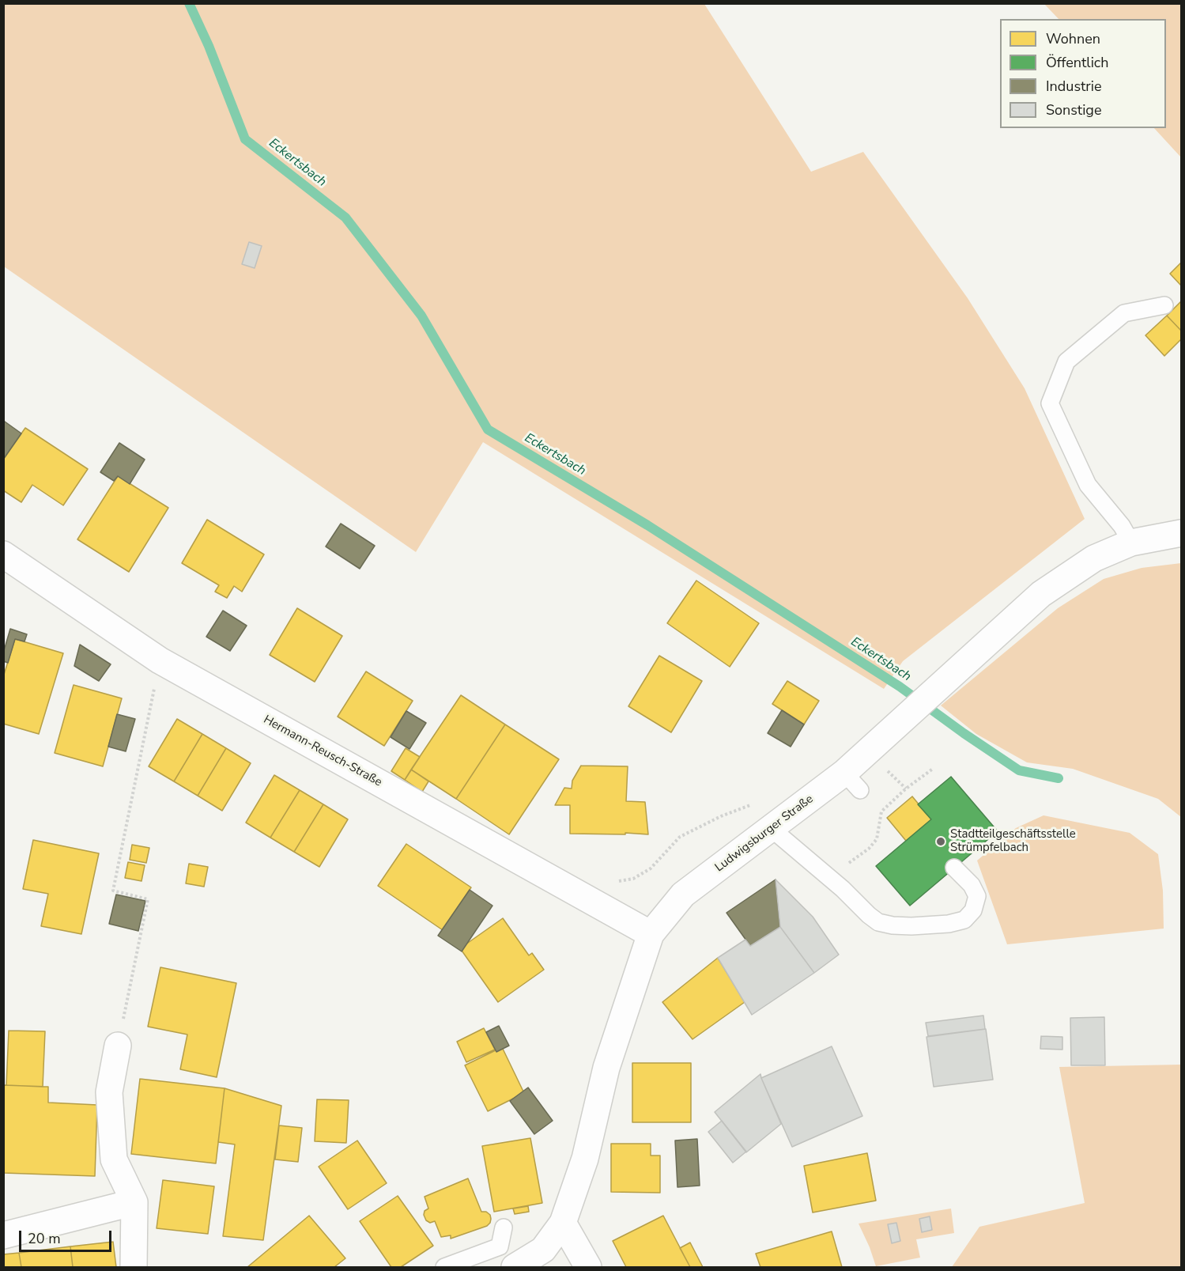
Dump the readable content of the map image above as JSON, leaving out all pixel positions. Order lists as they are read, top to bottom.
{
  "streets": {
    "street": ["Hermann-Reusch-Straße", "Ludwigsburger Straße"]
  },
  "crossings": [
    ["Hermann-Reusch-Straße", "Ludwigsburger Straße"]
  ],
  "water": ["Eckertsbach"],
  "places": ["Stadtteilgeschäftsstelle Strümpfelbach"],
  "legend": [
    "Wohnen",
    "Öffentlich",
    "Industrie",
    "Sonstige"
  ],
  "scale_bar": "20 m"
}
